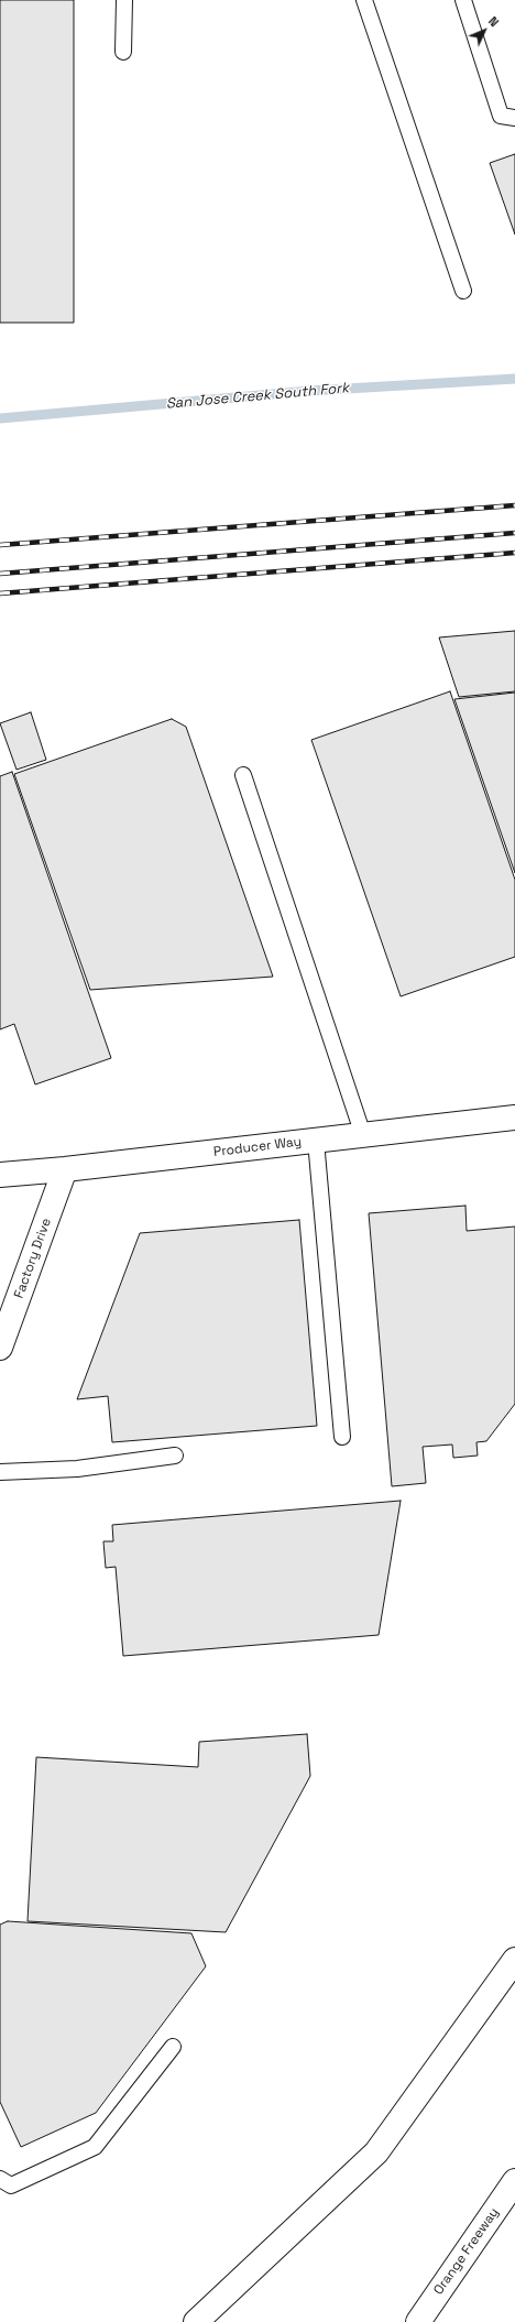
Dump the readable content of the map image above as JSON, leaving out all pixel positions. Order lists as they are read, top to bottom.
{
  "streets": {
    "main road": ["Producer Way", "Factory Drive", "Orange Freeway"]
  },
  "crossings": [
    ["Producer Way", "Factory Drive"]
  ],
  "water": ["San Jose Creek South Fork"],
  "north": "top right"
}
